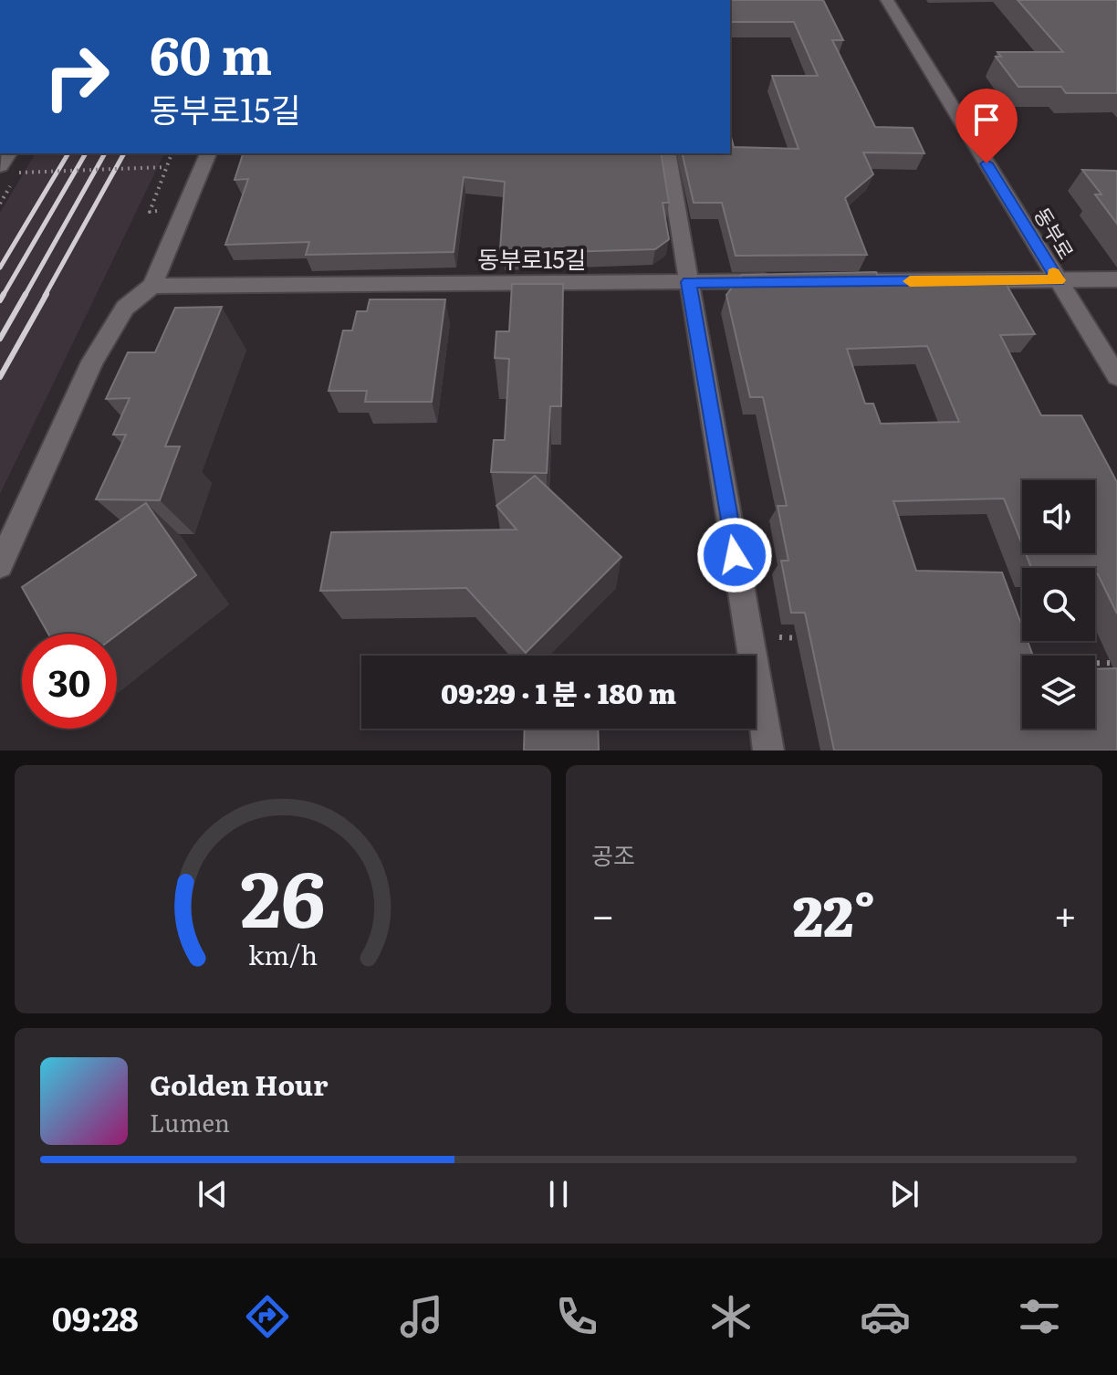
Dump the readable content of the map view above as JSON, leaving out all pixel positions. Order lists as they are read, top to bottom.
{
  "streets": {
    "street": ["동부로", "동부로15길"]
  },
  "page": {
    "turn": ["60 m", "동부로15길"],
    "limit": "30",
    "trip": "09:29 · 1 분 · 180 m",
    "tile": "공조",
    "heat": ["−", "22°", "+"],
    "song": ["Golden Hour", "Lumen"],
    "tabs": "09:28",
    "gauge": ["26", "km/h"]
  }
}
